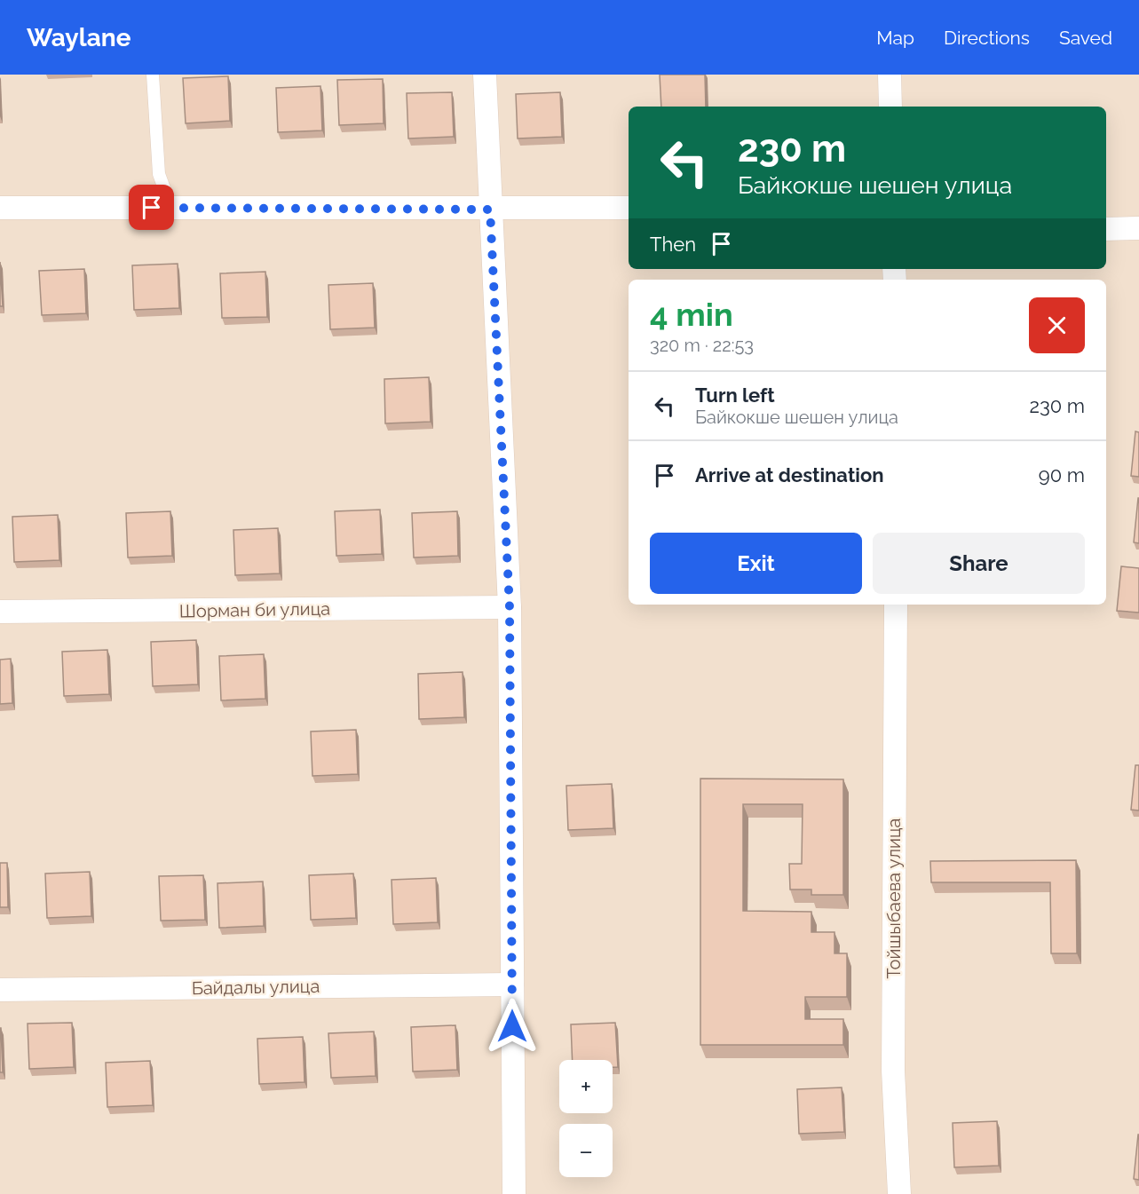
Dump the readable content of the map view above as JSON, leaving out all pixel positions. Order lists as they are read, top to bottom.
{
  "streets": {
    "street": ["Шорман би улица", "Тойшыбаева улица", "Байдалы улица"]
  },
  "page": {
    "header": "Waylane",
    "nav": ["Map", "Directions", "Saved"],
    "turn": ["230 m", "Байкокше шешен улица"],
    "then": "Then",
    "heading": ["4 min", "320 m · 22:53"],
    "list": [
      {
        "name": "Turn left",
        "note": "Байкокше шешен улица",
        "value": "230 m"
      },
      {
        "name": "Arrive at destination",
        "value": "90 m"
      }
    ],
    "buttons": ["Exit", "Share"],
    "map_buttons": ["+", "−"]
  }
}
